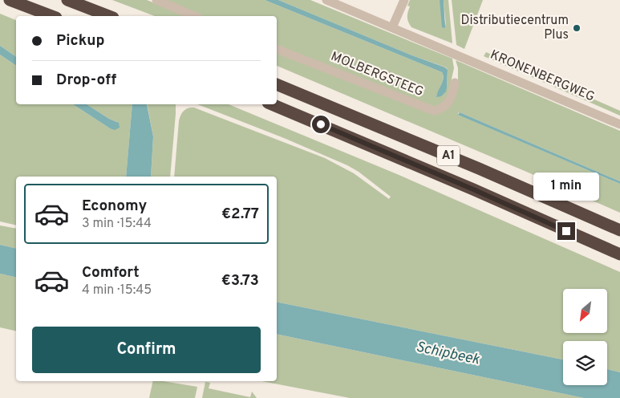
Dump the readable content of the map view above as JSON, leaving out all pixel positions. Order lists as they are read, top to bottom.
{
  "streets": {
    "highway": ["A1"],
    "street": ["MOLBERGSTEEG", "KRONENBERGWEG"]
  },
  "water": ["Schipbeek"],
  "places": ["Distributiecentrum Plus"],
  "north": "bottom left",
  "page": {
    "banner": ["Pickup", "Drop-off"],
    "bubble": "1 min",
    "list": [
      {
        "name": "Economy",
        "note": "3 min · 15:44",
        "value": "€2.77"
      },
      {
        "name": "Comfort",
        "note": "4 min · 15:45",
        "value": "€3.73"
      }
    ],
    "buttons": "Confirm"
  }
}
